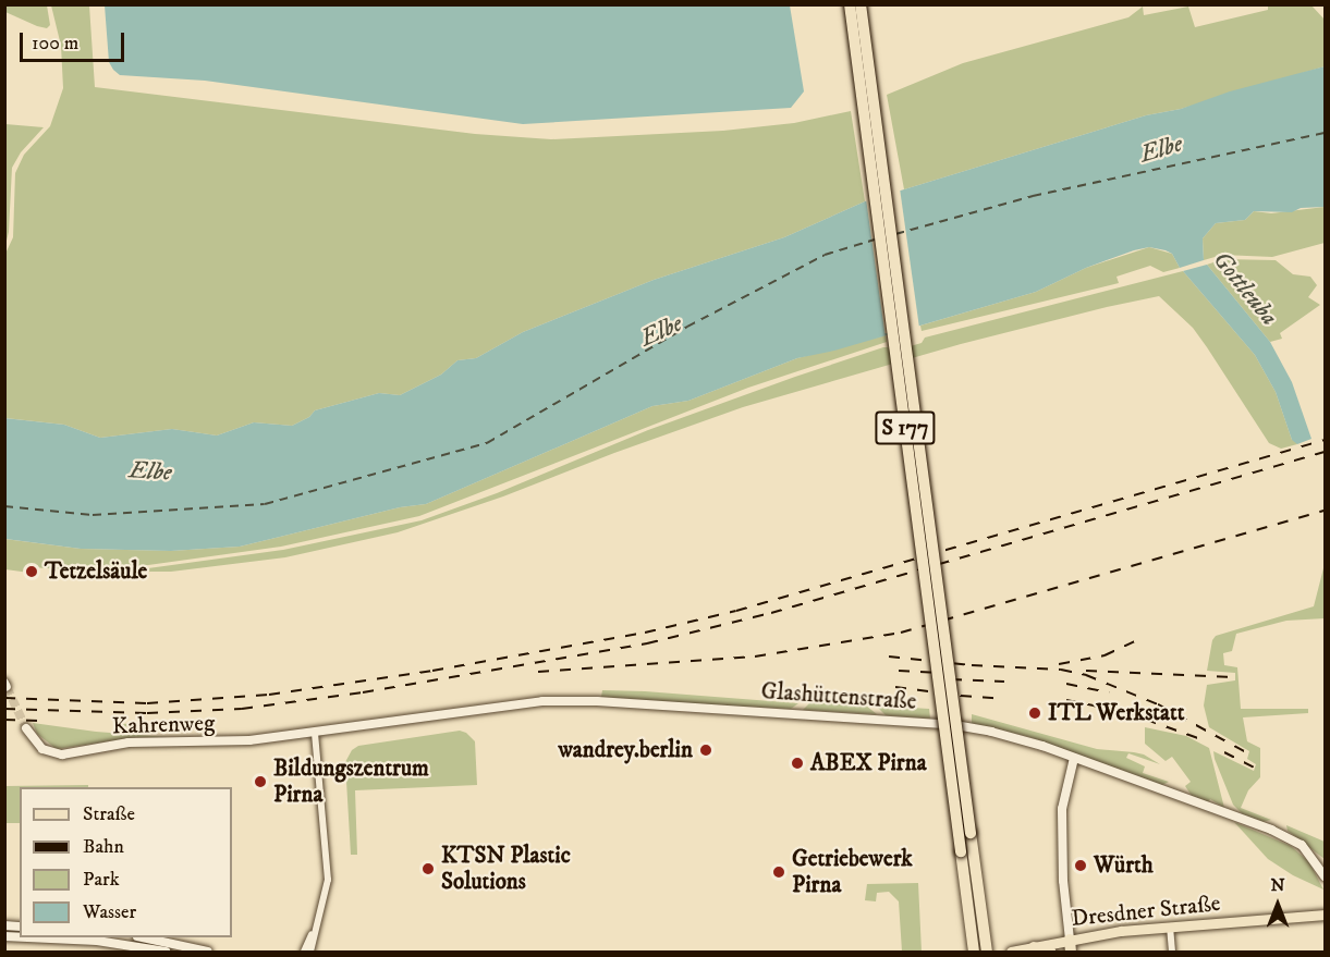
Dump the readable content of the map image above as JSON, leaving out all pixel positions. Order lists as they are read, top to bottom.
{
  "streets": {
    "highway": ["S 177"],
    "main road": ["Dresdner Straße"],
    "street": ["Glashüttenstraße", "Kahrenweg"]
  },
  "crossings": [
    ["Glashüttenstraße", "Kahrenweg"]
  ],
  "water": ["Elbe", "Gottleuba"],
  "places": [
    "Tetzelsäule",
    "ITL Werkstatt",
    "wandrey.berlin",
    "ABEX Pirna",
    "Bildungszentrum Pirna",
    "Würth",
    "KTSN Plastic Solutions",
    "Getriebewerk Pirna"
  ],
  "legend": [
    "Straße",
    "Bahn",
    "Park",
    "Wasser"
  ],
  "scale_bar": "100 m",
  "north": "top"
}
